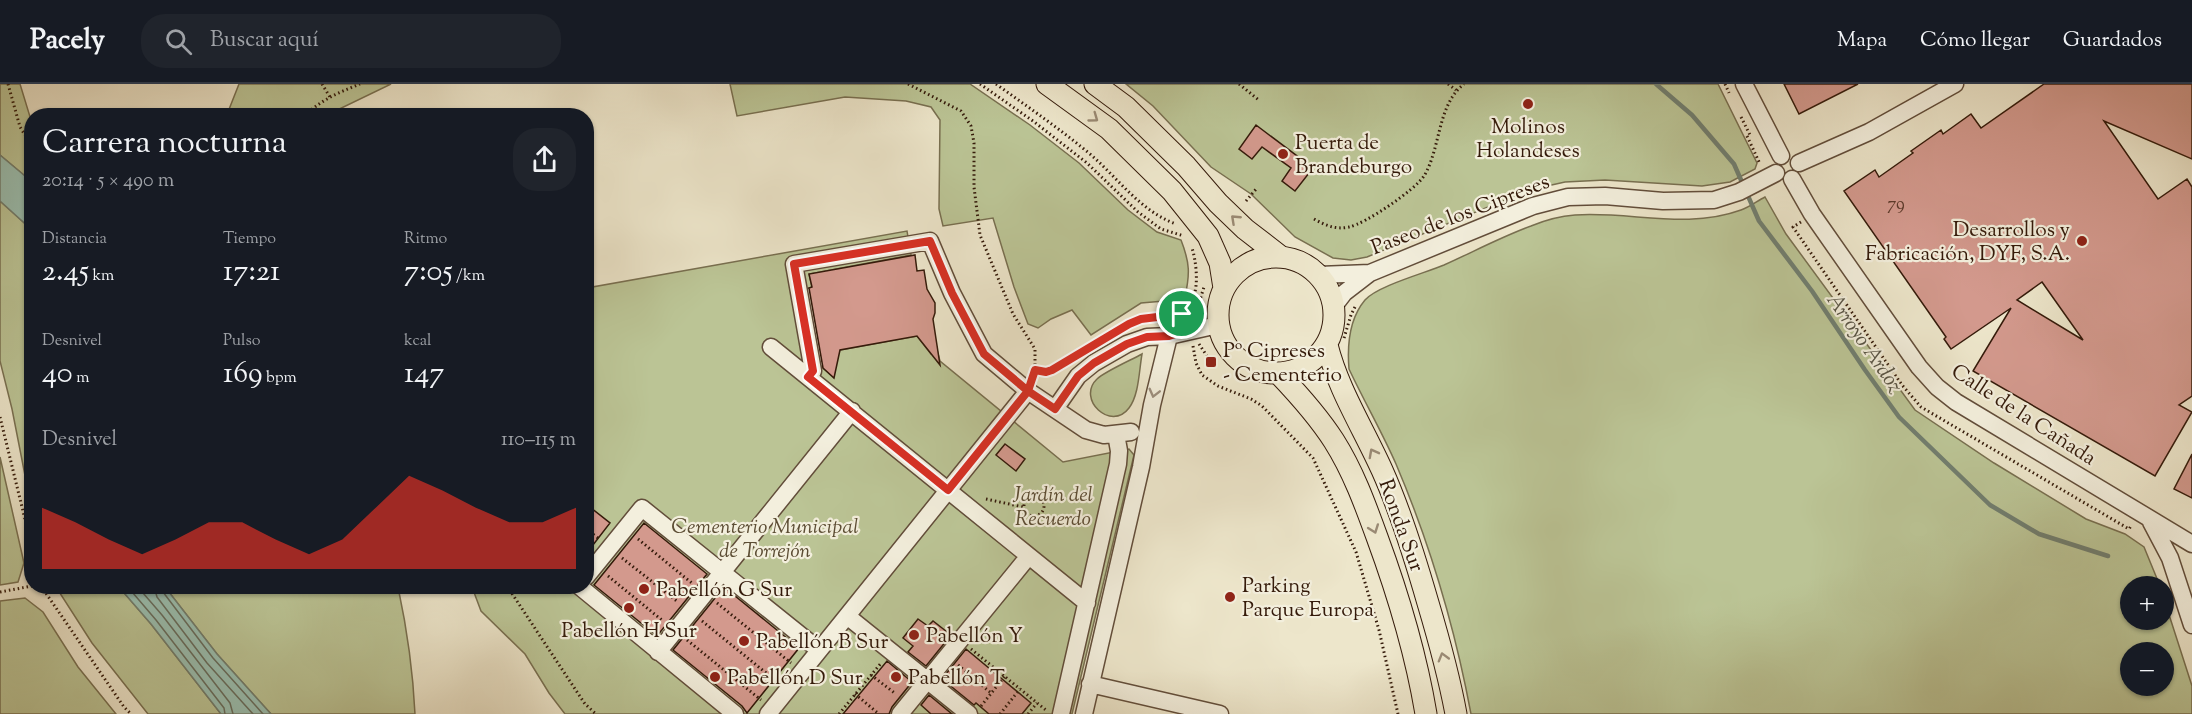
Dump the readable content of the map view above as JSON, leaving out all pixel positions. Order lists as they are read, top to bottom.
{
  "streets": {
    "main road": ["Ronda Sur"],
    "street": ["Paseo de los Cipreses", "Calle de la Cañada"]
  },
  "crossings": [
    ["Paseo de los Cipreses", "Ronda Sur"]
  ],
  "water": ["Arroyo Ardoz"],
  "parks": ["Jardín del Recuerdo", "Cementerio Municipal de Torrejón"],
  "places": {
    "other": [
      "Molinos Holandeses",
      "Puerta de Brandeburgo",
      "Desarrollos y Fabricación, DYF, S.A.",
      "Pabellón G Sur",
      "Parking Parque Europa",
      "Pabellón H Sur",
      "Pabellón Y",
      "Pabellón B Sur",
      "Pabellón D Sur",
      "Pabellón T"
    ],
    "transit": ["Pº Cipreses - Cementerio"]
  },
  "house_numbers": ["79"],
  "page": {
    "header": "Pacely",
    "search": "Buscar aquí",
    "nav": ["Mapa", "Cómo llegar", "Guardados"],
    "heading": ["Carrera nocturna", "20:14 · 5 × 490 m"],
    "stats": [
      ["Distancia", "2.45 km"],
      ["Tiempo", "17:21"],
      ["Ritmo", "7:05 /km"],
      ["Desnivel", "40 m"],
      ["Pulso", "169 bpm"],
      ["kcal", "147"]
    ],
    "chart": ["Desnivel", "110–115 m"],
    "map_buttons": ["+", "−"]
  }
}
